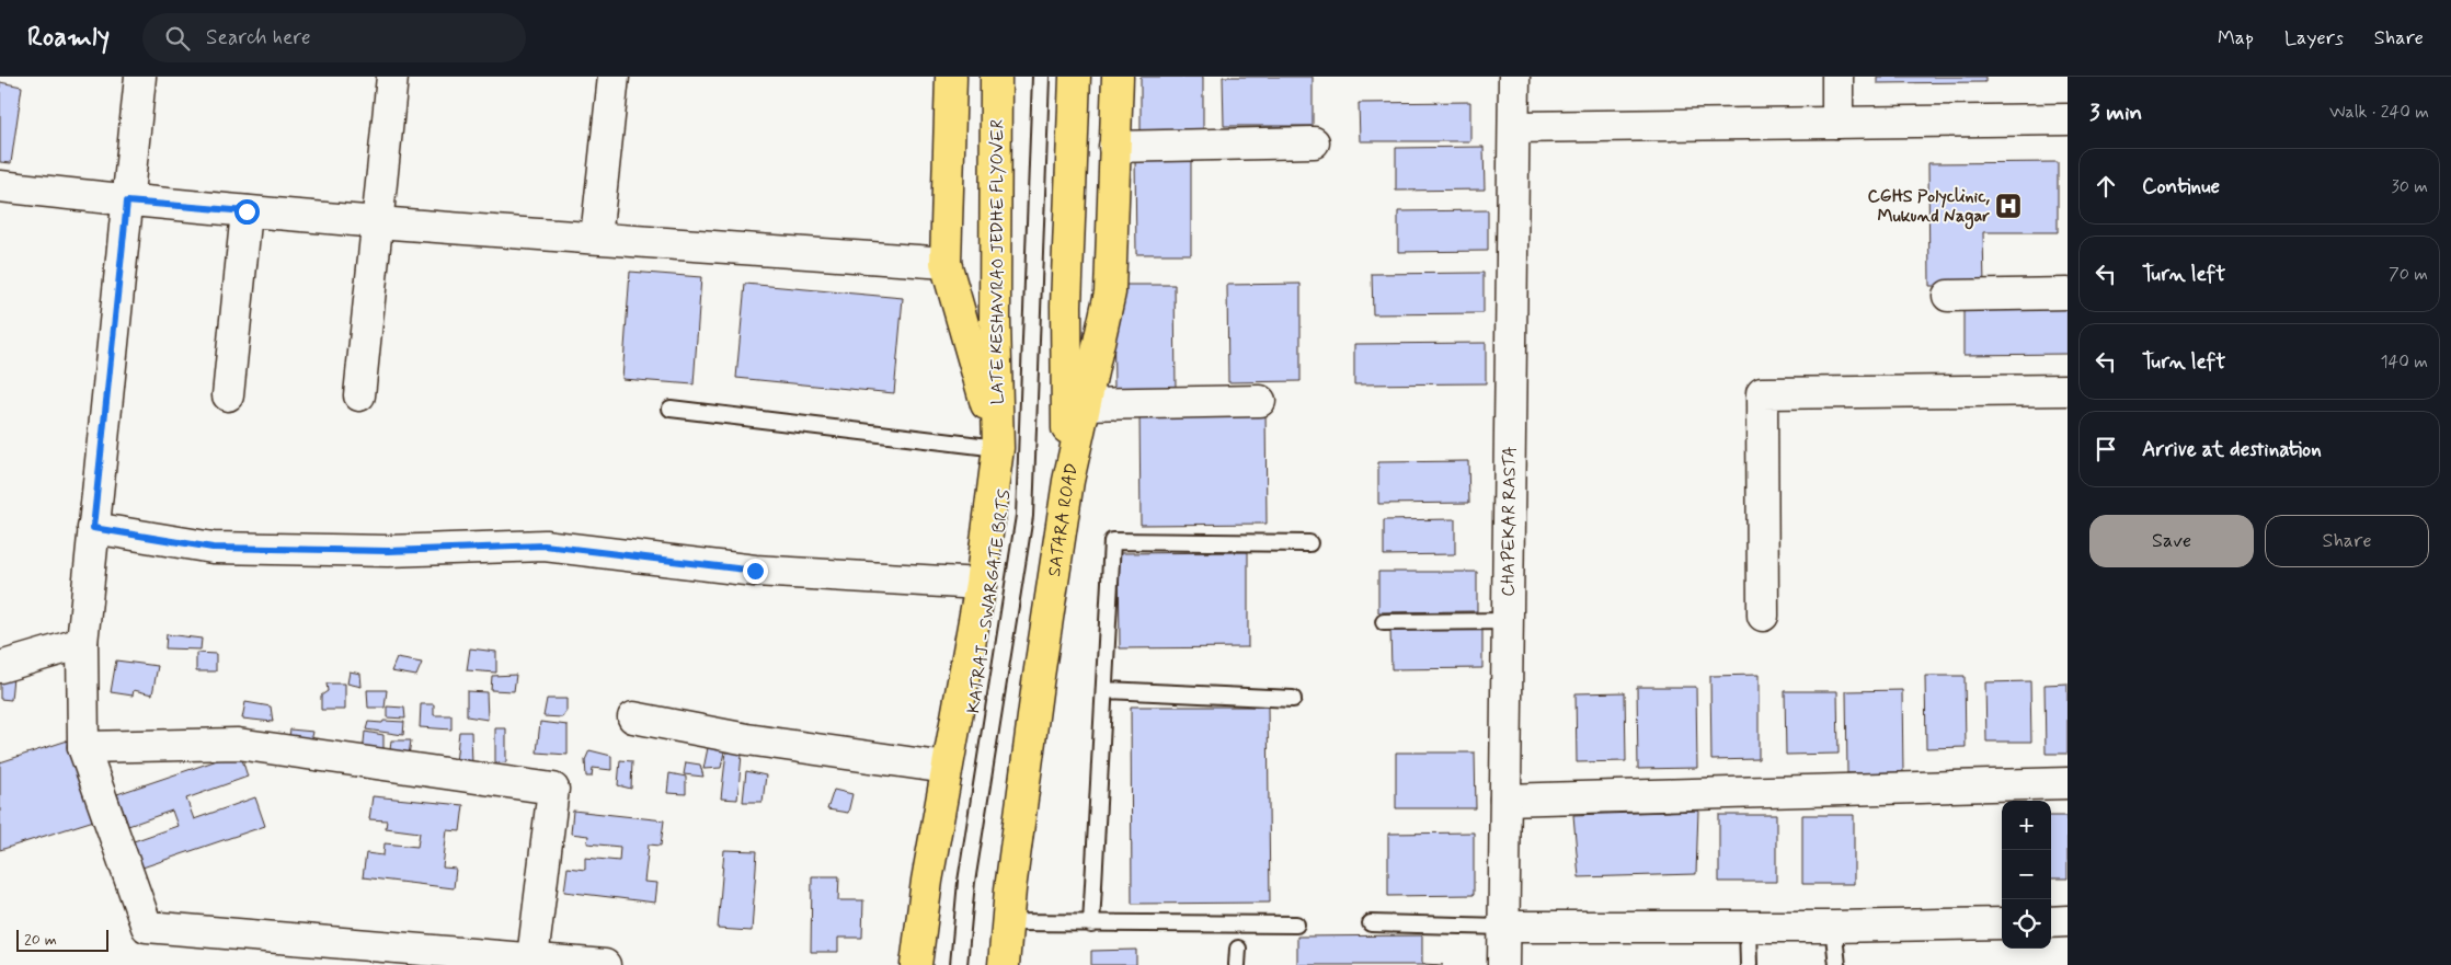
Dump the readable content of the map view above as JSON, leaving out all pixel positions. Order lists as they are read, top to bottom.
{
  "streets": {
    "highway": ["LATE KESHAVRAO JEDHE FLYOVER", "SATARA ROAD"],
    "street": ["CHAPEKAR RASTA"],
    "lane": ["KATRAJ - SWARGATE BRTS"]
  },
  "places": {
    "hospital": ["CGHS Polyclinic, Mukund Nagar"]
  },
  "scale_bar": "20 m",
  "page": {
    "header": "Roamly",
    "search": "Search here",
    "nav": ["Map", "Layers", "Share"],
    "heading": ["3 min", "Walk · 240 m"],
    "list": [
      ["Continue", "30 m"],
      ["Turn left", "70 m"],
      ["Turn left", "140 m"],
      "Arrive at destination"
    ],
    "buttons": ["Save", "Share"],
    "map_buttons": ["+", "−"],
    "scale": "20 m"
  }
}
